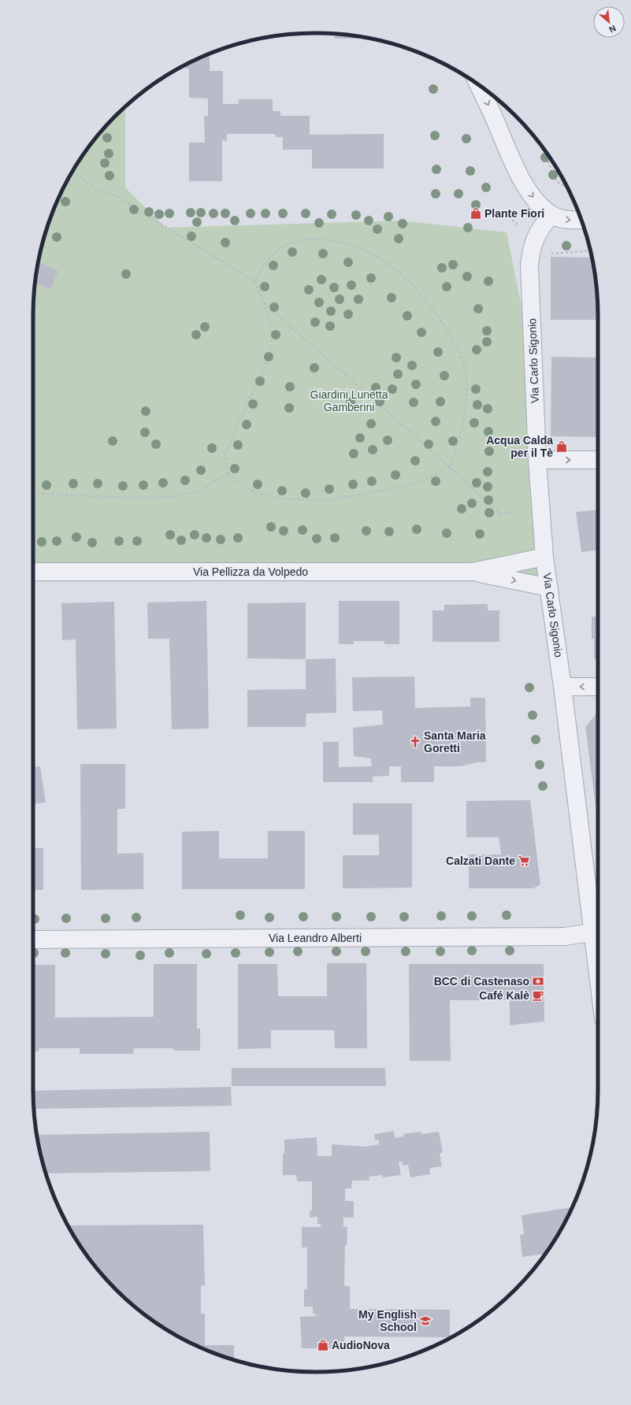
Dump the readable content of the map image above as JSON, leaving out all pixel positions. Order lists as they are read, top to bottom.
{
  "streets": {
    "street": ["Via Carlo Sigonio", "Via Pellizza da Volpedo", "Via Leandro Alberti"]
  },
  "crossings": [
    ["Via Carlo Sigonio", "Via Pellizza da Volpedo"],
    ["Via Carlo Sigonio", "Via Leandro Alberti"]
  ],
  "parks": ["Giardini Lunetta Gamberini"],
  "places": {
    "shop": ["Plante Fiori", "Acqua Calda per il Tè", "AudioNova"],
    "church": ["Santa Maria Goretti"],
    "supermarket": ["Calzati Dante"],
    "bank": ["BCC di Castenaso"],
    "cafe": ["Café Kalè"],
    "school or university": ["My English School"]
  },
  "north": "bottom right"
}
